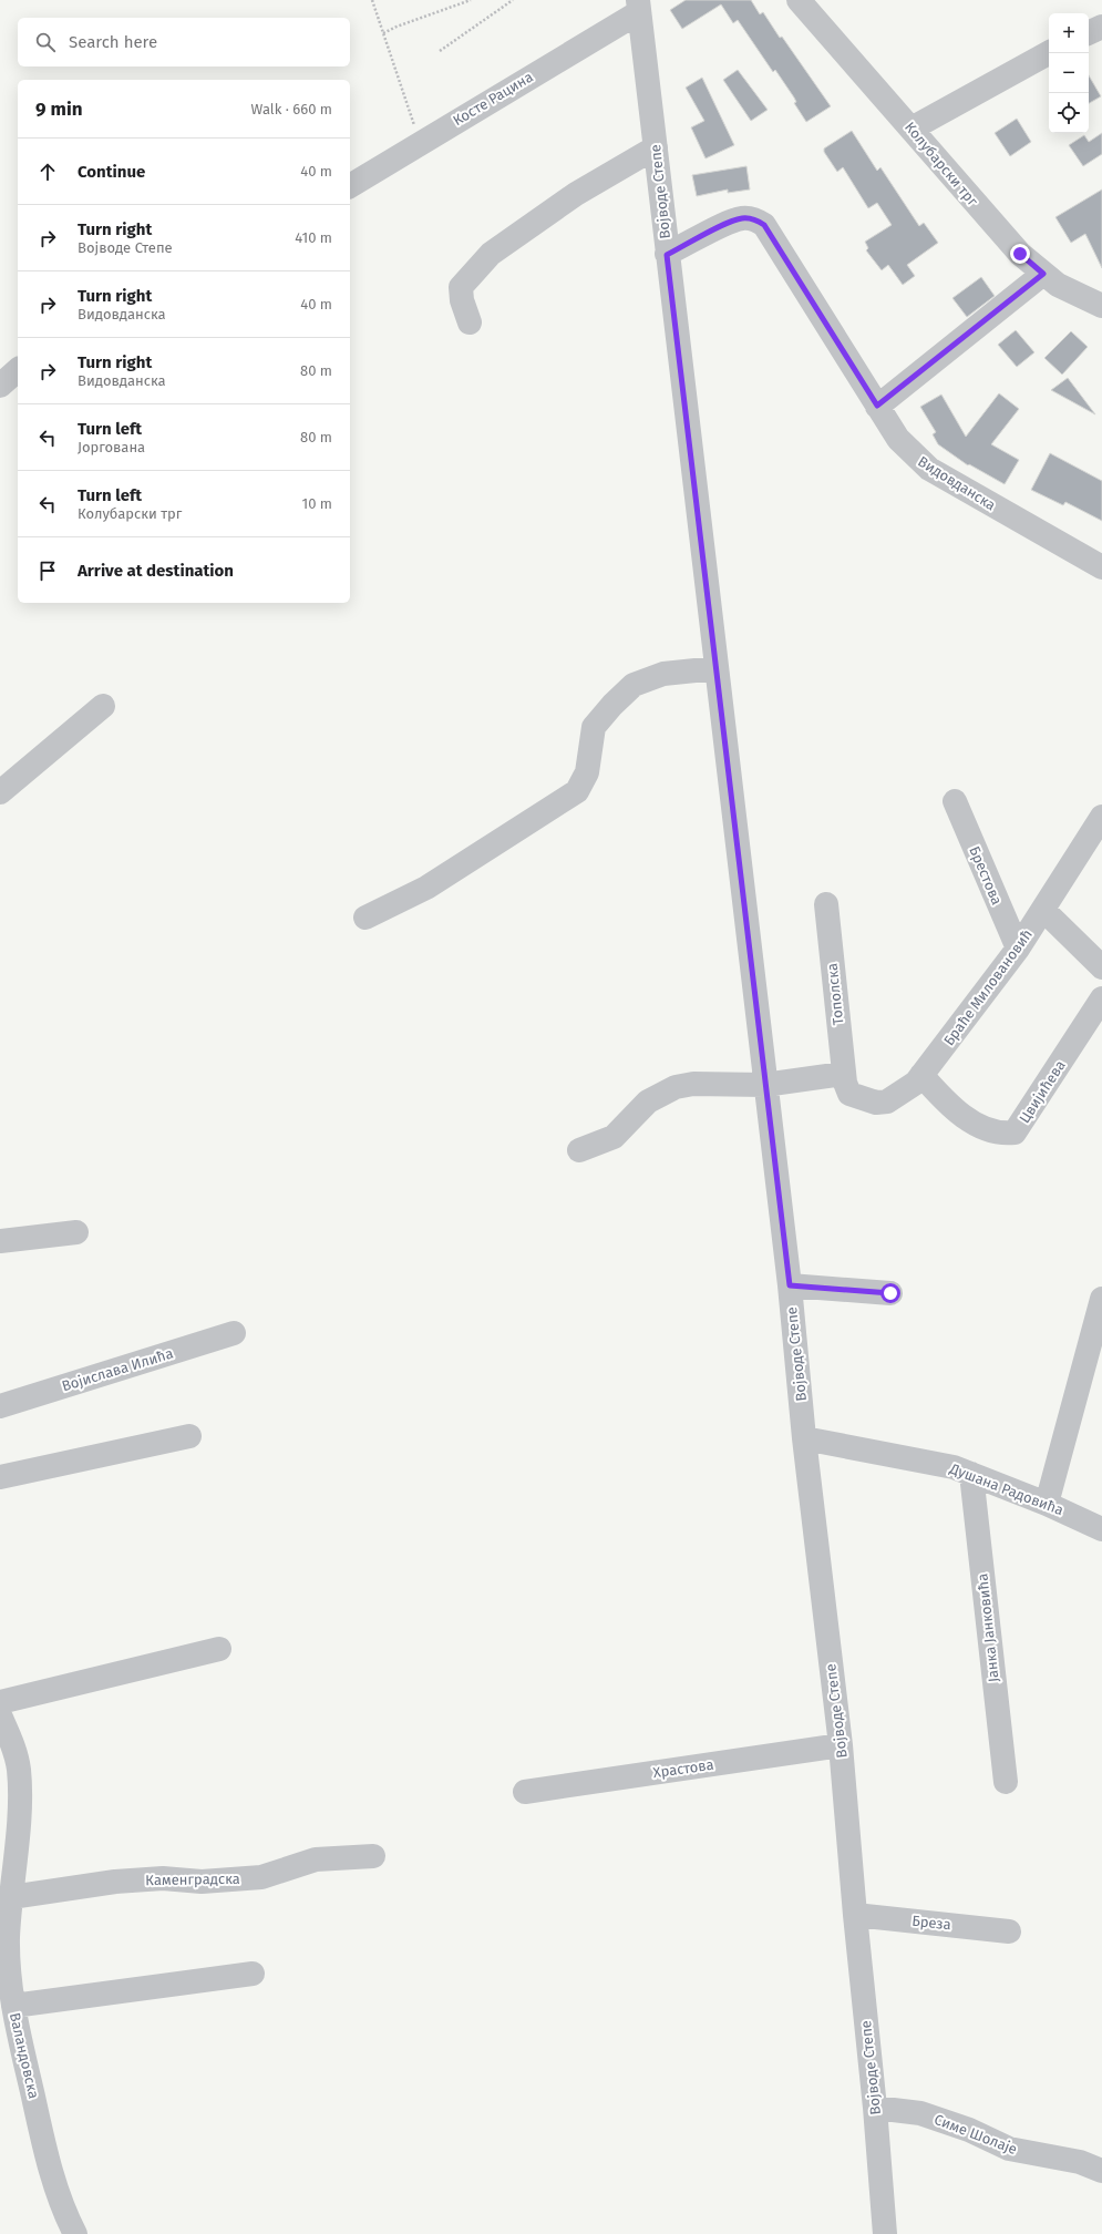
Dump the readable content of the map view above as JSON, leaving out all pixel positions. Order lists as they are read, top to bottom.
{
  "streets": {
    "street": [
      "Косте Рацина",
      "Колубарски трг",
      "Војводе Степе",
      "Видовданска",
      "Брестова",
      "Браће Миловановић",
      "Тополска",
      "Цвијићева",
      "Војислава Илића",
      "Душана Радовића",
      "Јанка Јанковића",
      "Храстова",
      "Каменградска",
      "Бреза",
      "Валандовска",
      "Симе Шолаје"
    ]
  },
  "crossings": [
    ["Косте Рацина", "Војводе Степе"],
    ["Војводе Степе", "Видовданска"],
    ["Војводе Степе", "Душана Радовића"],
    ["Војводе Степе", "Храстова"],
    ["Војводе Степе", "Бреза"],
    ["Војводе Степе", "Симе Шолаје"],
    ["Брестова", "Браће Миловановић"],
    ["Браће Миловановић", "Тополска"],
    ["Браће Миловановић", "Цвијићева"],
    ["Душана Радовића", "Јанка Јанковића"],
    ["Каменградска", "Валандовска"]
  ],
  "page": {
    "map_buttons": ["+", "−"],
    "search": "Search here",
    "heading": ["9 min", "Walk · 660 m"],
    "list": [
      ["Continue", "40 m"],
      ["Turn right", "Војводе Степе", "410 m"],
      ["Turn right", "Видовданска", "40 m"],
      ["Turn right", "Видовданска", "80 m"],
      ["Turn left", "Јоргована", "80 m"],
      ["Turn left", "Колубарски трг", "10 m"],
      "Arrive at destination"
    ]
  }
}
